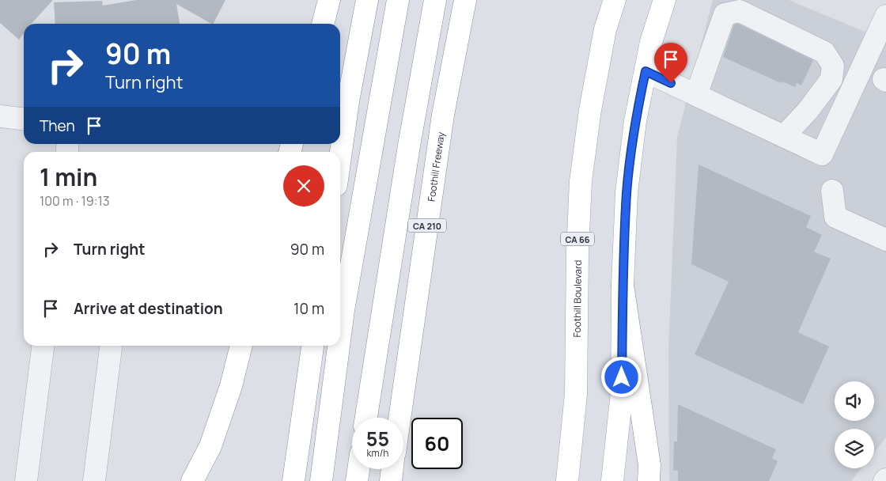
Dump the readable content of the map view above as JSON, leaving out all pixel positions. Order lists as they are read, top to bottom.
{
  "streets": {
    "main road": [
      "Foothill Freeway",
      "CA 210",
      "CA 66",
      "Foothill Boulevard"
    ]
  },
  "page": {
    "turn": ["90 m", "Turn right"],
    "then": "Then",
    "heading": ["1 min", "100 m · 19:13"],
    "list": [
      {
        "name": "Turn right",
        "value": "90 m"
      },
      {
        "name": "Arrive at destination",
        "value": "10 m"
      }
    ],
    "speed": "55 km/h",
    "limit": "60"
  }
}
